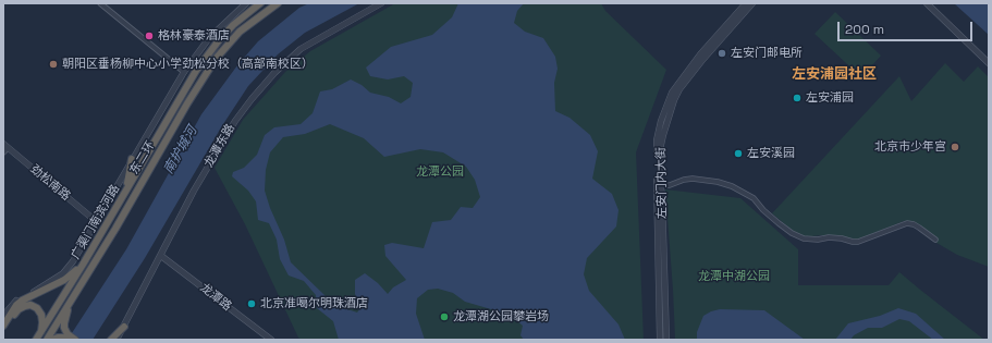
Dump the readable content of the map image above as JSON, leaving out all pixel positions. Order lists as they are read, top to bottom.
{
  "streets": {
    "highway": ["东二环"],
    "street": [
      "龙潭东路",
      "劲松南路",
      "左安门内大街",
      "广渠门南滨河路",
      "龙潭路"
    ]
  },
  "crossings": [
    ["龙潭东路", "龙潭路"],
    ["劲松南路", "广渠门南滨河路"]
  ],
  "districts": ["左安浦园社区"],
  "water": ["南护城河"],
  "parks": ["龙潭公园", "龙潭中湖公园"],
  "places": [
    "格林豪泰酒店",
    "左安门邮电所",
    "朝阳区垂杨柳中心小学劲松分校（高部南校区）",
    "左安浦园",
    "北京市少年宫",
    "左安溪园",
    "北京准噶尔明珠酒店",
    "龙潭湖公园攀岩场"
  ],
  "scale_bar": "200 m"
}
